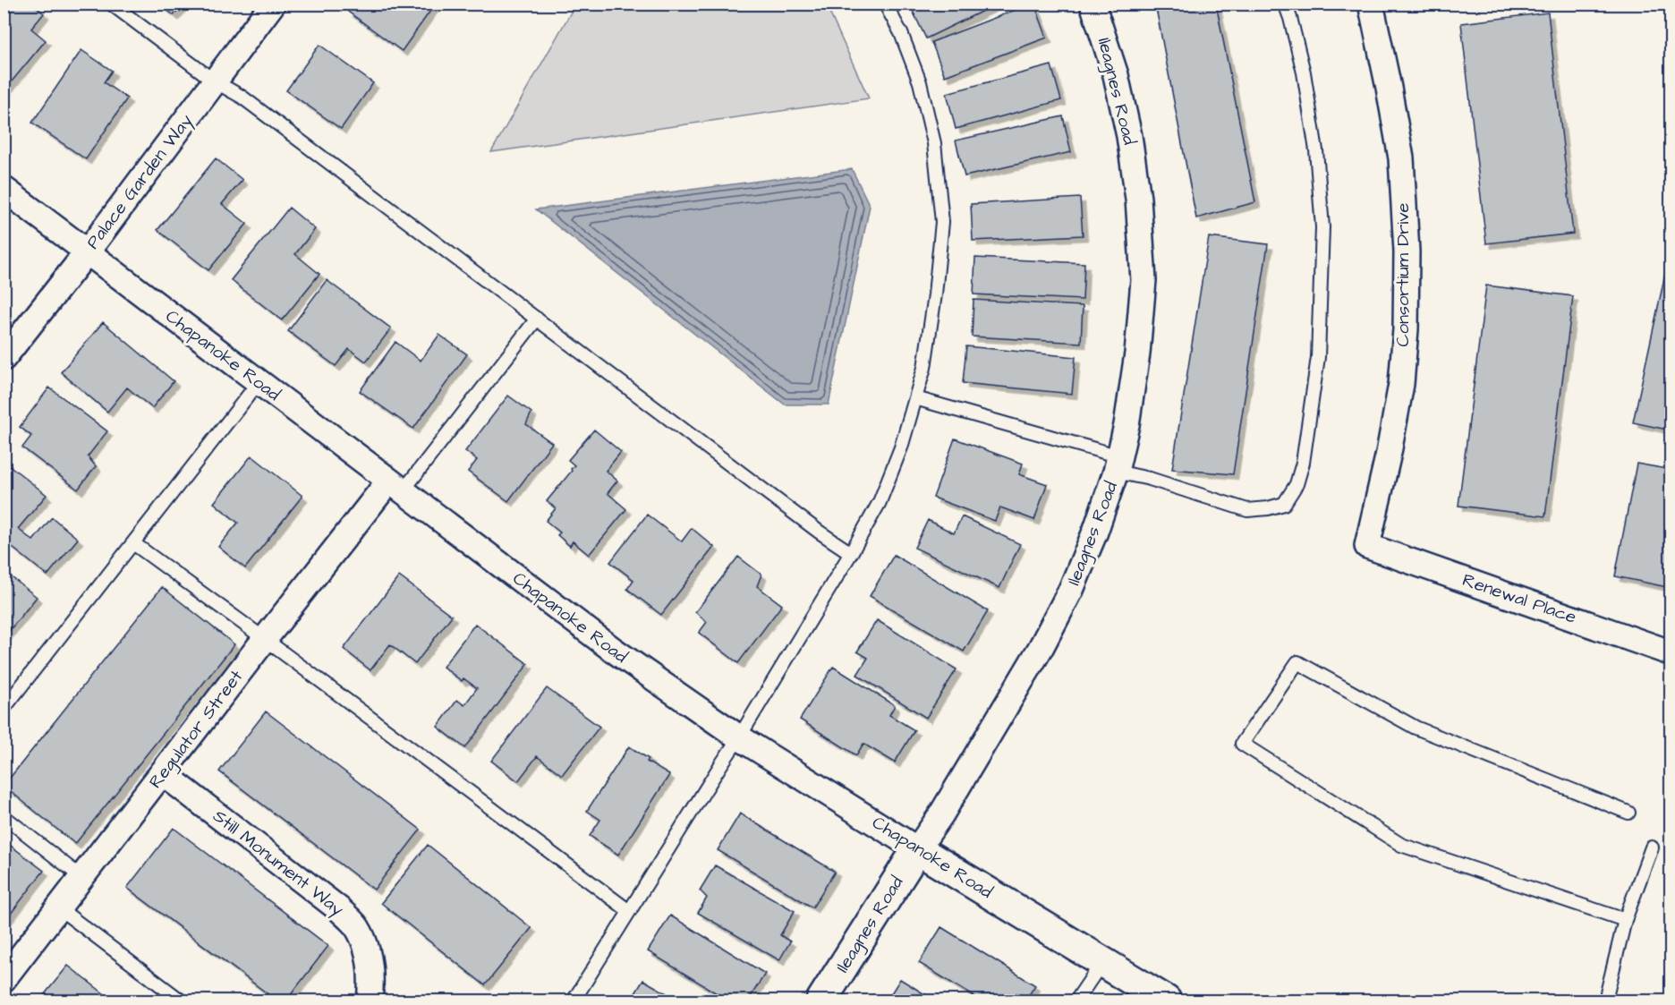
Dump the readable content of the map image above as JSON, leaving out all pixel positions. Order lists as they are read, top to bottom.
{
  "streets": {
    "street": [
      "Ileagnes Road",
      "Palace Garden Way",
      "Consortium Drive",
      "Chapanoke Road",
      "Renewal Place",
      "Regulator Street",
      "Still Monument Way"
    ]
  },
  "crossings": [
    ["Ileagnes Road", "Chapanoke Road"],
    ["Palace Garden Way", "Chapanoke Road"],
    ["Consortium Drive", "Renewal Place"],
    ["Chapanoke Road", "Regulator Street"],
    ["Regulator Street", "Still Monument Way"]
  ]
}
